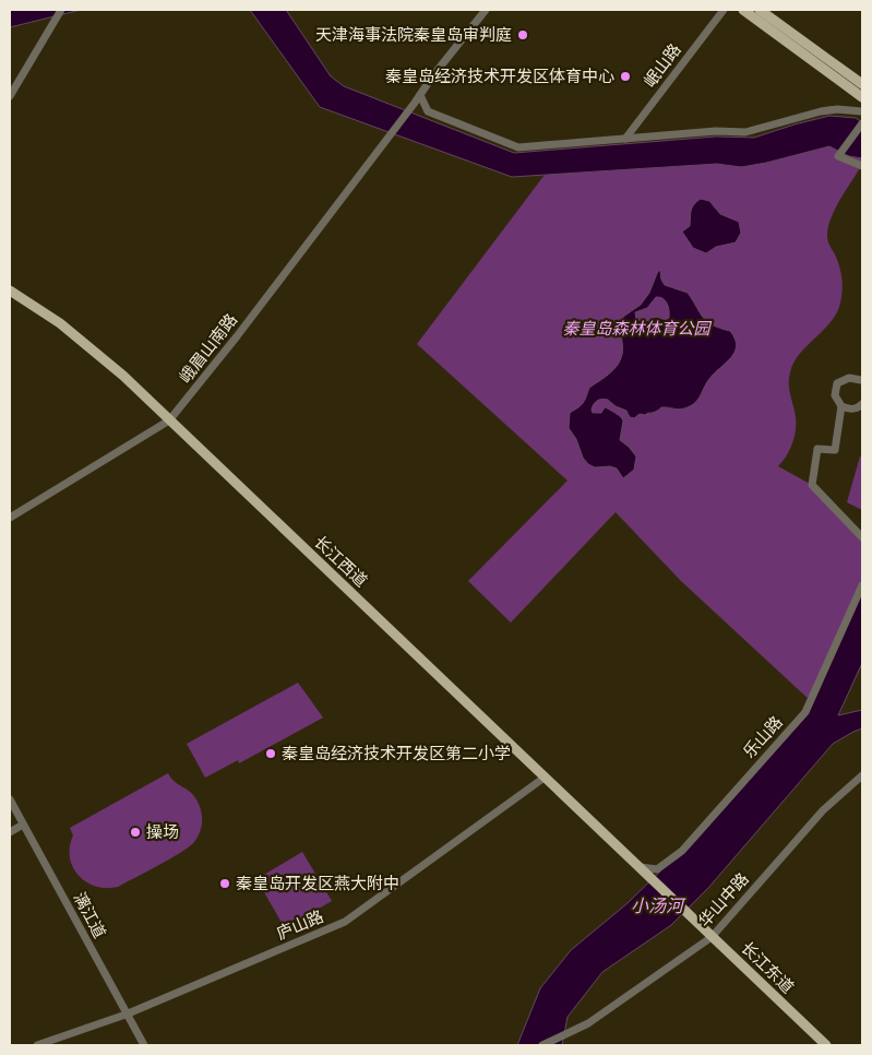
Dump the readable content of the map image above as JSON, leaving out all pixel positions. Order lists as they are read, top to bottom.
{
  "streets": {
    "main road": ["长江西道", "长江东道"],
    "street": [
      "岷山路",
      "峨眉山南路",
      "乐山路",
      "华山中路",
      "漓江道",
      "庐山路"
    ]
  },
  "crossings": [
    ["峨眉山南路", "长江西道"],
    ["长江西道", "乐山路"],
    ["长江西道", "庐山路"],
    ["长江西道", "长江东道"],
    ["华山中路", "长江东道"],
    ["漓江道", "庐山路"]
  ],
  "water": ["小汤河"],
  "parks": ["秦皇岛森林体育公园"],
  "places": [
    "天津海事法院秦皇岛审判庭",
    "秦皇岛经济技术开发区体育中心",
    "秦皇岛经济技术开发区第二小学",
    "操场",
    "秦皇岛开发区燕大附中"
  ]
}
